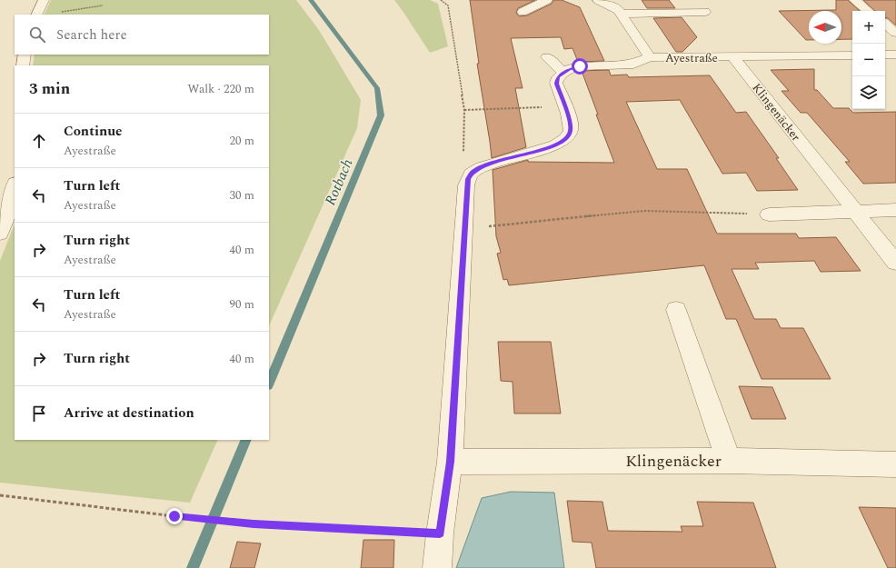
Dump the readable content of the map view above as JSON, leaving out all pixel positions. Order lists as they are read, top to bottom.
{
  "streets": {
    "street": ["Ayestraße", "Klingenäcker"]
  },
  "crossings": [
    ["Ayestraße", "Klingenäcker"]
  ],
  "water": ["Rotbach"],
  "north": "left",
  "page": {
    "map_buttons": ["+", "−"],
    "search": "Search here",
    "heading": ["3 min", "Walk · 220 m"],
    "list": [
      ["Continue", "Ayestraße", "20 m"],
      ["Turn left", "Ayestraße", "30 m"],
      ["Turn right", "Ayestraße", "40 m"],
      ["Turn left", "Ayestraße", "90 m"],
      ["Turn right", "40 m"],
      "Arrive at destination"
    ]
  }
}
